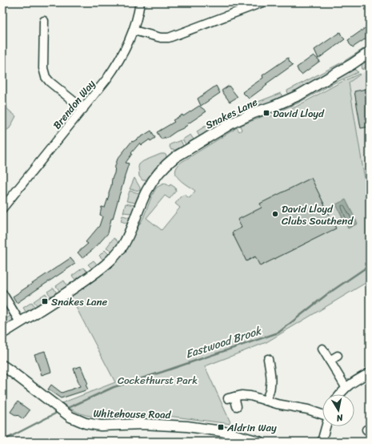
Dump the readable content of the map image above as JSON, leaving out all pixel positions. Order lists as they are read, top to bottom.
{
  "streets": {
    "street": ["Brendon Way", "Snakes Lane", "Whitehouse Road"]
  },
  "water": ["Eastwood Brook"],
  "parks": ["Cockethurst Park"],
  "places": {
    "transit": ["David Lloyd", "Snakes Lane", "Aldrin Way"],
    "other": ["David Lloyd Clubs Southend"]
  },
  "north": "bottom"
}
